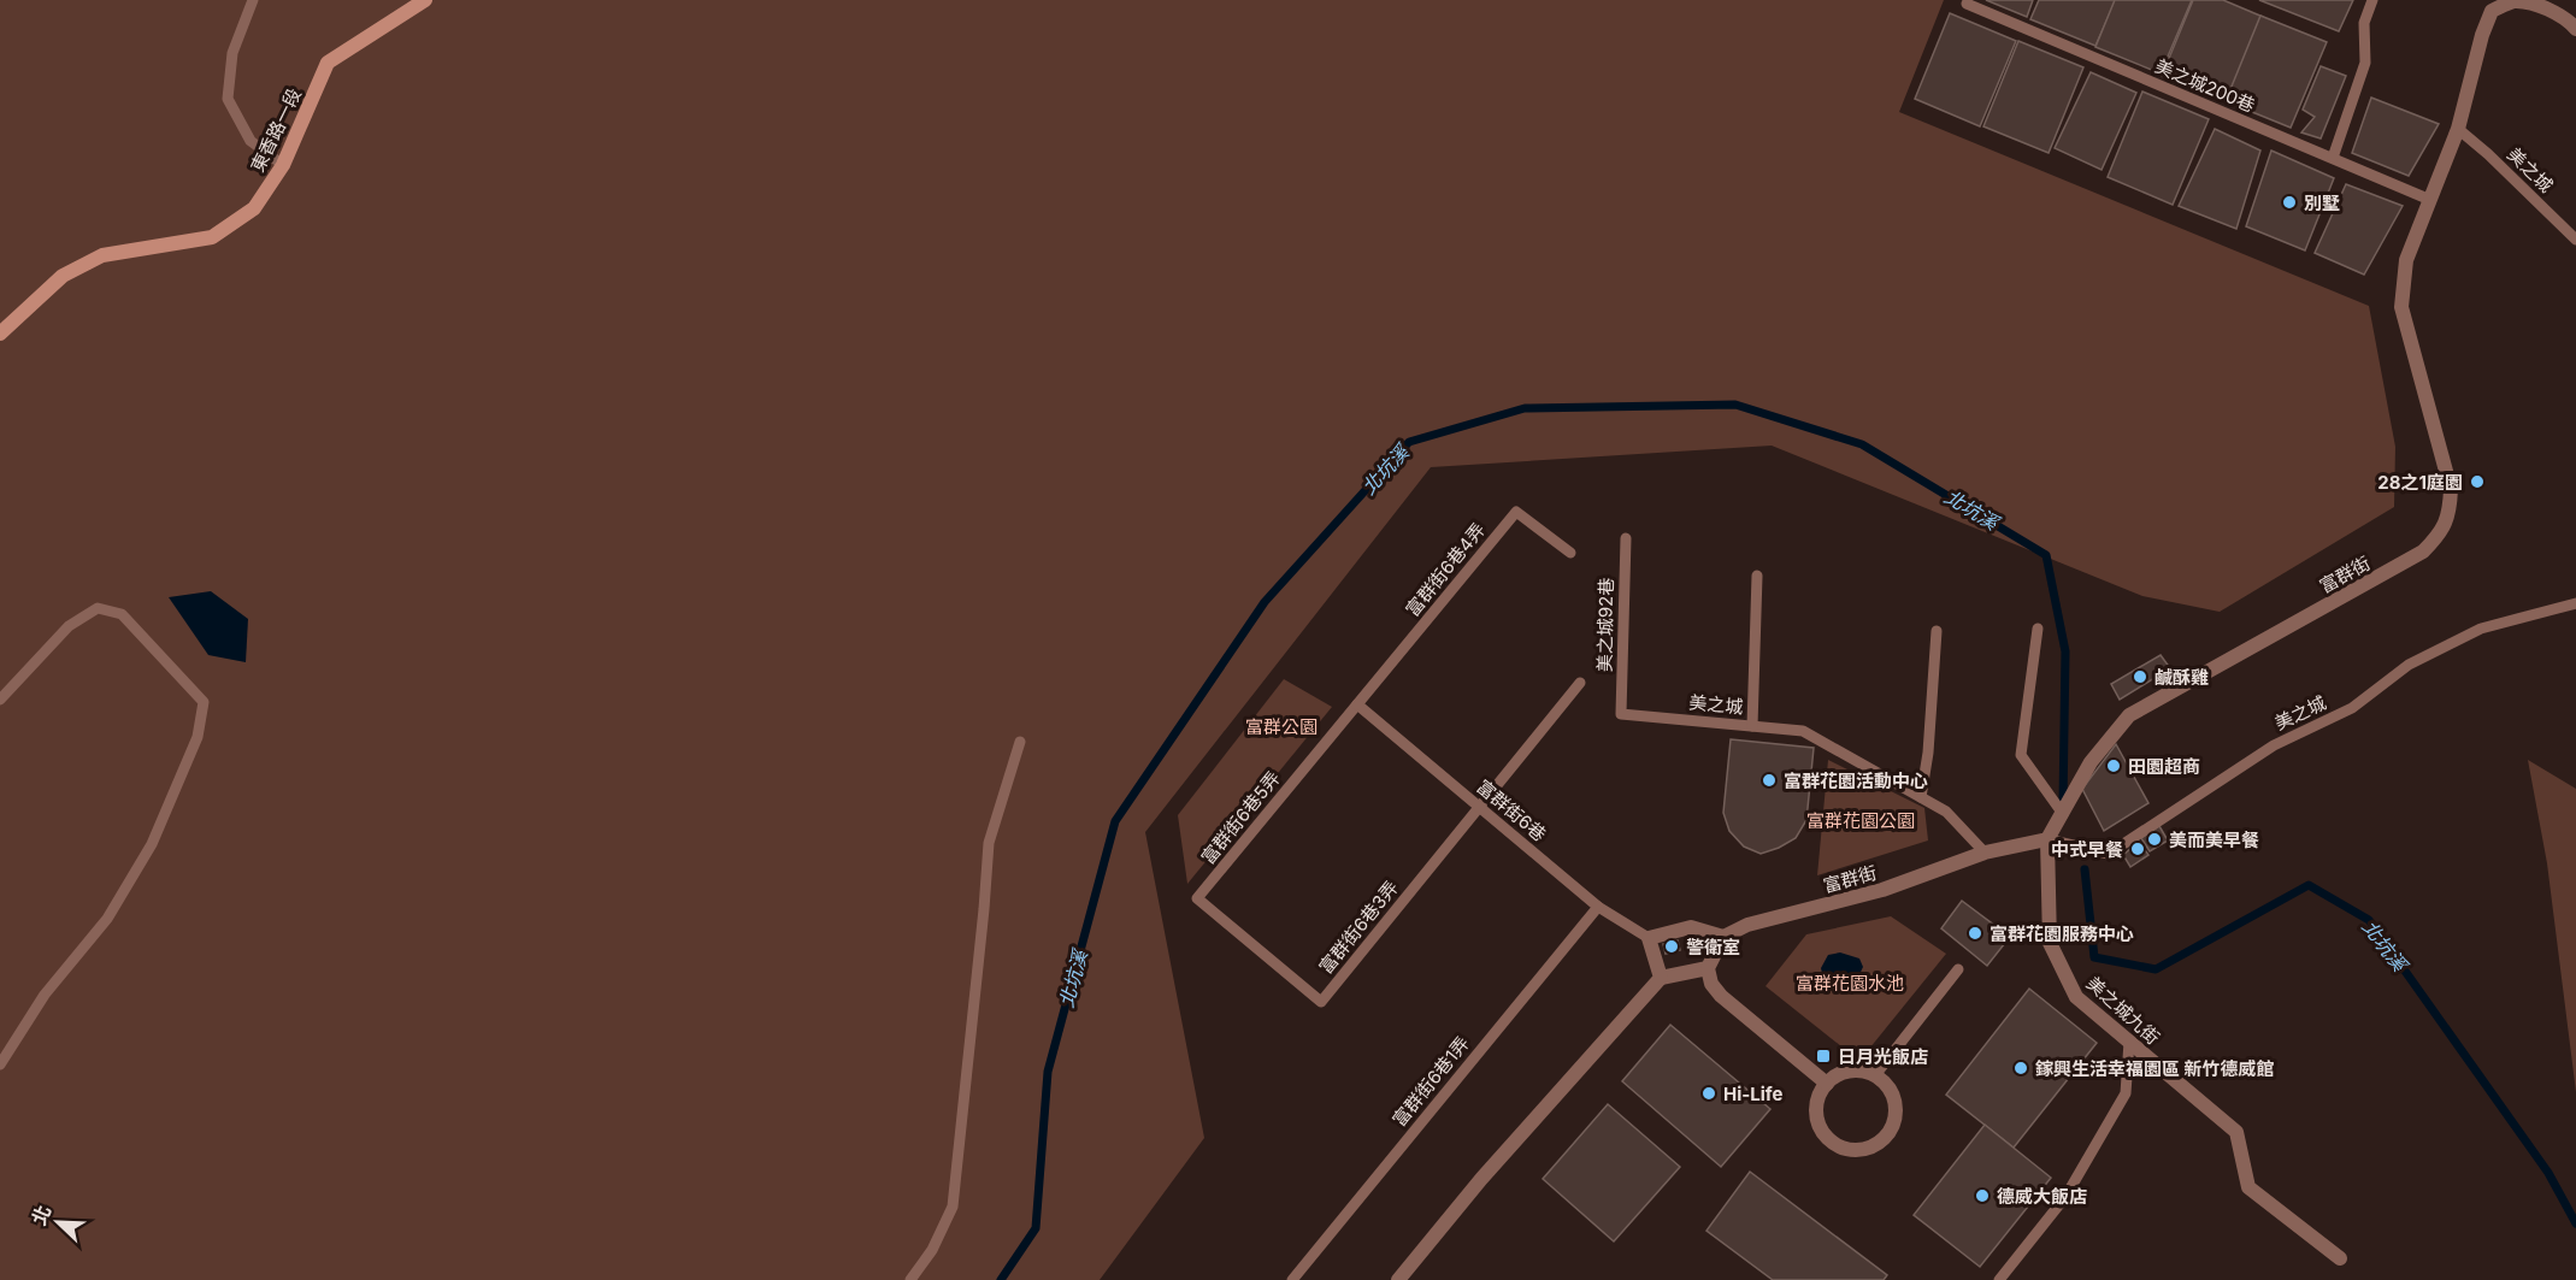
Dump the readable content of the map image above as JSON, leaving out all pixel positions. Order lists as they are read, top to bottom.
{
  "streets": {
    "street": ["東香路一段", "富群街", "美之城九街"],
    "lane": [
      "美之城200巷",
      "美之城",
      "富群街6巷4弄",
      "美之城92巷",
      "富群街6巷",
      "富群街6巷5弄",
      "富群街6巷3弄",
      "富群街6巷1弄"
    ]
  },
  "crossings": [
    ["美之城200巷", "富群街"],
    ["美之城", "富群街"],
    ["美之城", "美之城92巷"],
    ["美之城", "美之城九街"],
    ["富群街6巷4弄", "富群街6巷"],
    ["富群街6巷4弄", "富群街6巷5弄"],
    ["富群街", "美之城九街"],
    ["富群街6巷", "富群街6巷5弄"],
    ["富群街6巷", "富群街6巷3弄"],
    ["富群街6巷", "富群街6巷1弄"],
    ["富群街6巷5弄", "富群街6巷3弄"]
  ],
  "water": ["北坑溪"],
  "parks": ["富群公園", "富群花園公園", "富群花園水池"],
  "places": {
    "other": [
      "別墅",
      "28之1庭園",
      "鹹酥雞",
      "田園超商",
      "富群花園活動中心",
      "美而美早餐",
      "中式早餐",
      "富群花園服務中心",
      "警衛室",
      "鎵興生活幸福園區 新竹德威館",
      "Hi-Life",
      "德威大飯店"
    ],
    "transit": ["日月光飯店"]
  },
  "north": "top left"
}
